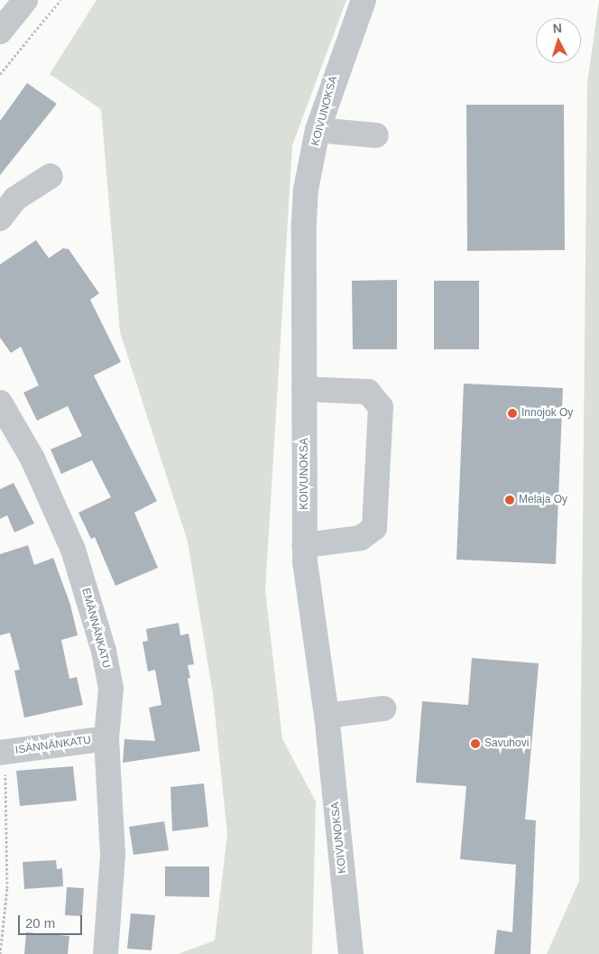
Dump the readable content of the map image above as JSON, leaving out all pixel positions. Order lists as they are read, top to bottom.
{
  "streets": {
    "street": ["KOIVUNOKSA", "EMÄNNÄNKATU", "ISÄNNÄNKATU"]
  },
  "crossings": [
    ["EMÄNNÄNKATU", "ISÄNNÄNKATU"]
  ],
  "places": ["Innojok Oy", "Melaja Oy", "Savuhovi"],
  "scale_bar": "20 m",
  "north": "top"
}
